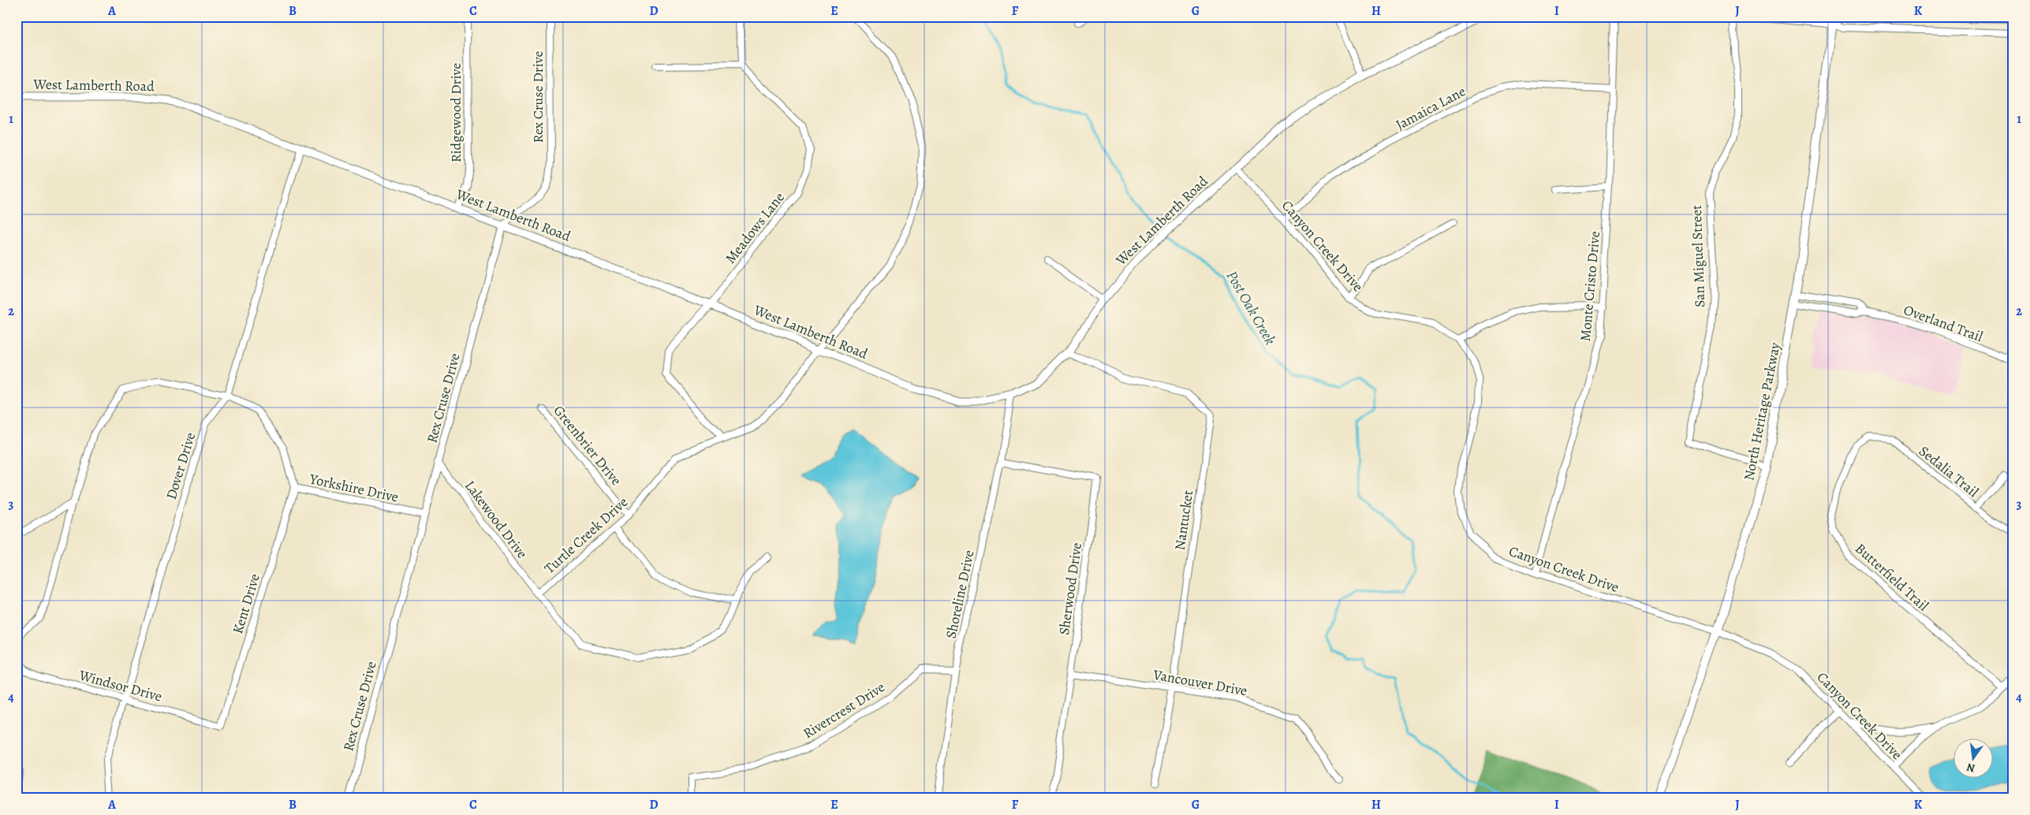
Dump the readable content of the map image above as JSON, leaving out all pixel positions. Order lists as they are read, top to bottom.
{
  "streets": {
    "main road": ["North Heritage Parkway"],
    "street": [
      "West Lamberth Road",
      "Rex Cruse Drive",
      "Jamaica Lane",
      "Ridgewood Drive",
      "Meadows Lane",
      "Canyon Creek Drive",
      "San Miguel Street",
      "Monte Cristo Drive",
      "Overland Trail",
      "Greenbrier Drive",
      "Dover Drive",
      "Sedalia Trail",
      "Yorkshire Drive",
      "Lakewood Drive",
      "Nantucket",
      "Turtle Creek Drive",
      "Butterfield Trail",
      "Sherwood Drive",
      "Shoreline Drive",
      "Kent Drive",
      "Vancouver Drive",
      "Windsor Drive",
      "Rivercrest Drive"
    ]
  },
  "crossings": [
    ["West Lamberth Road", "Rex Cruse Drive"],
    ["West Lamberth Road", "Ridgewood Drive"],
    ["West Lamberth Road", "Meadows Lane"],
    ["West Lamberth Road", "Canyon Creek Drive"],
    ["West Lamberth Road", "Dover Drive"],
    ["West Lamberth Road", "Nantucket"],
    ["West Lamberth Road", "Turtle Creek Drive"],
    ["West Lamberth Road", "Shoreline Drive"],
    ["Rex Cruse Drive", "Yorkshire Drive"],
    ["Rex Cruse Drive", "Lakewood Drive"],
    ["Jamaica Lane", "Canyon Creek Drive"],
    ["Jamaica Lane", "Monte Cristo Drive"],
    ["Meadows Lane", "Turtle Creek Drive"],
    ["Canyon Creek Drive", "Monte Cristo Drive"],
    ["Canyon Creek Drive", "North Heritage Parkway"],
    ["San Miguel Street", "North Heritage Parkway"],
    ["Overland Trail", "North Heritage Parkway"],
    ["Greenbrier Drive", "Turtle Creek Drive"],
    ["Dover Drive", "Yorkshire Drive"],
    ["Dover Drive", "Windsor Drive"],
    ["Sedalia Trail", "Butterfield Trail"],
    ["Yorkshire Drive", "Kent Drive"],
    ["Lakewood Drive", "Turtle Creek Drive"],
    ["Nantucket", "Vancouver Drive"],
    ["Sherwood Drive", "Shoreline Drive"],
    ["Sherwood Drive", "Vancouver Drive"],
    ["Shoreline Drive", "Rivercrest Drive"],
    ["Kent Drive", "Windsor Drive"]
  ],
  "water": ["Post Oak Creek"],
  "north": "bottom",
  "grid": {
    "columns": [
      "A",
      "B",
      "C",
      "D",
      "E",
      "F",
      "G",
      "H",
      "I",
      "J",
      "K"
    ],
    "rows": [
      "1",
      "2",
      "3",
      "4"
    ]
  }
}
